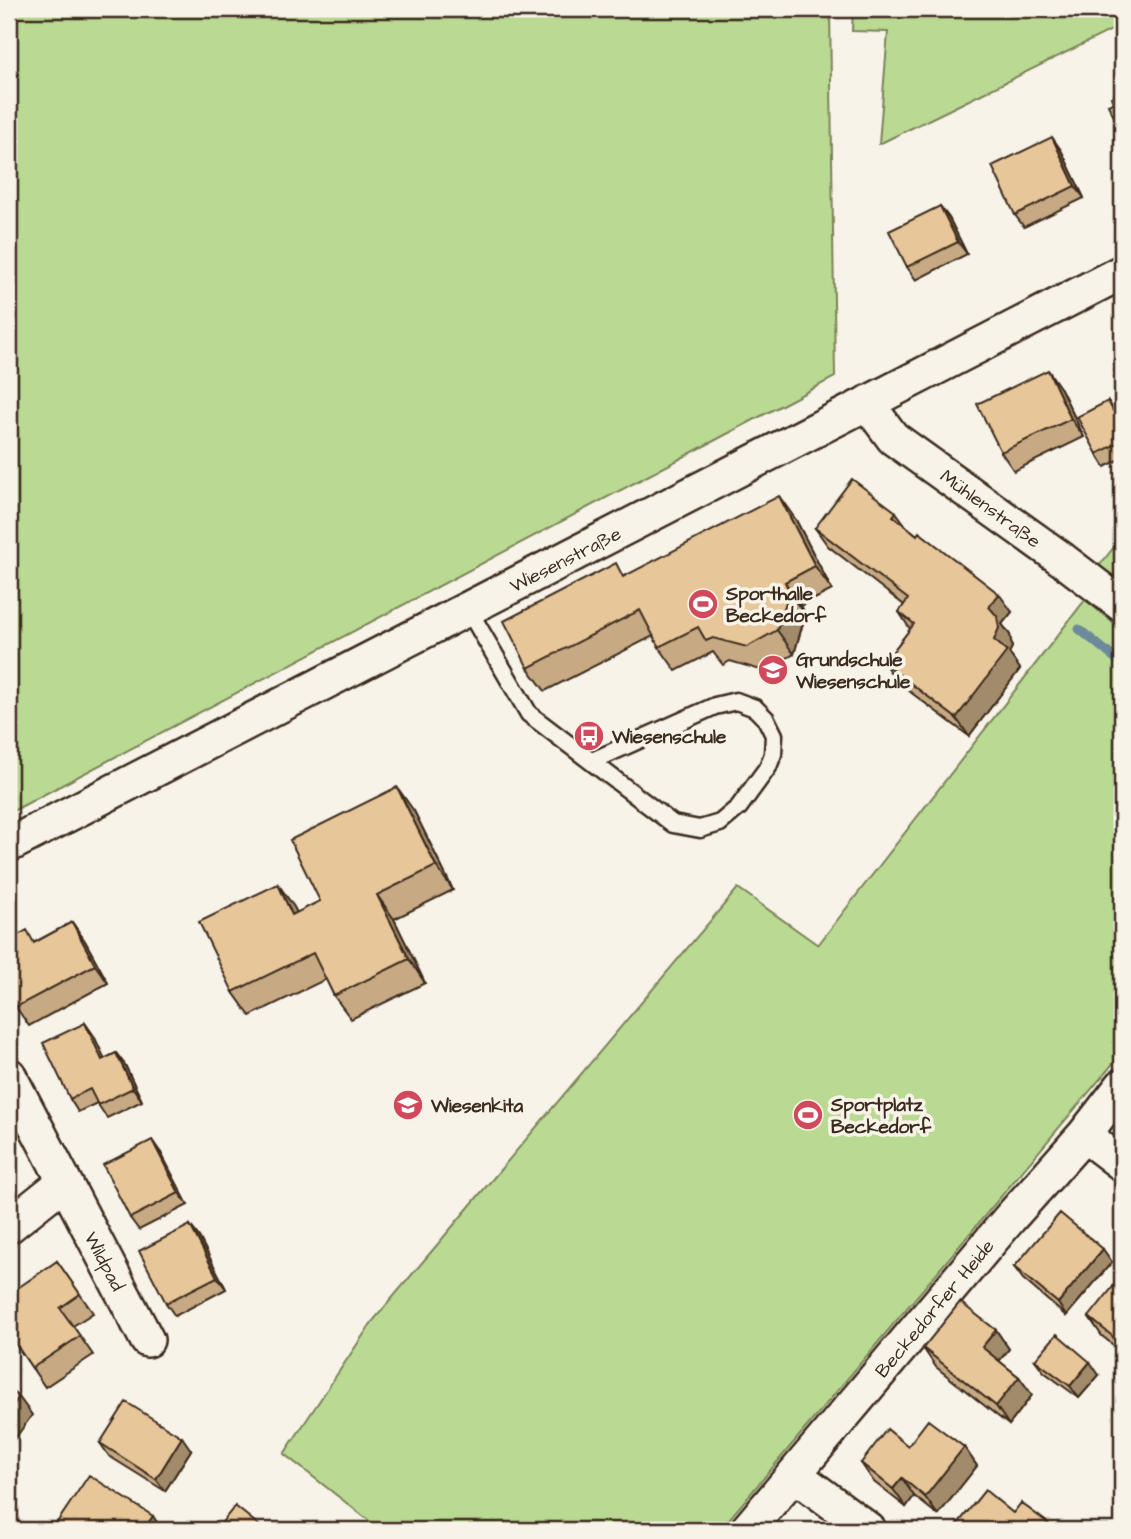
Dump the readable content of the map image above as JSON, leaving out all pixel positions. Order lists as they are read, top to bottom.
{
  "streets": {
    "street": [
      "Mühlenstraße",
      "Wiesenstraße",
      "Wildpad",
      "Beckedorfer Heide"
    ]
  },
  "crossings": [
    ["Mühlenstraße", "Wiesenstraße"]
  ],
  "places": {
    "sports": ["Sporthalle Beckedorf", "Sportplatz Beckedorf"],
    "school or university": ["Grundschule Wiesenschule", "Wiesenkita"],
    "bus stop": ["Wiesenschule"]
  }
}
